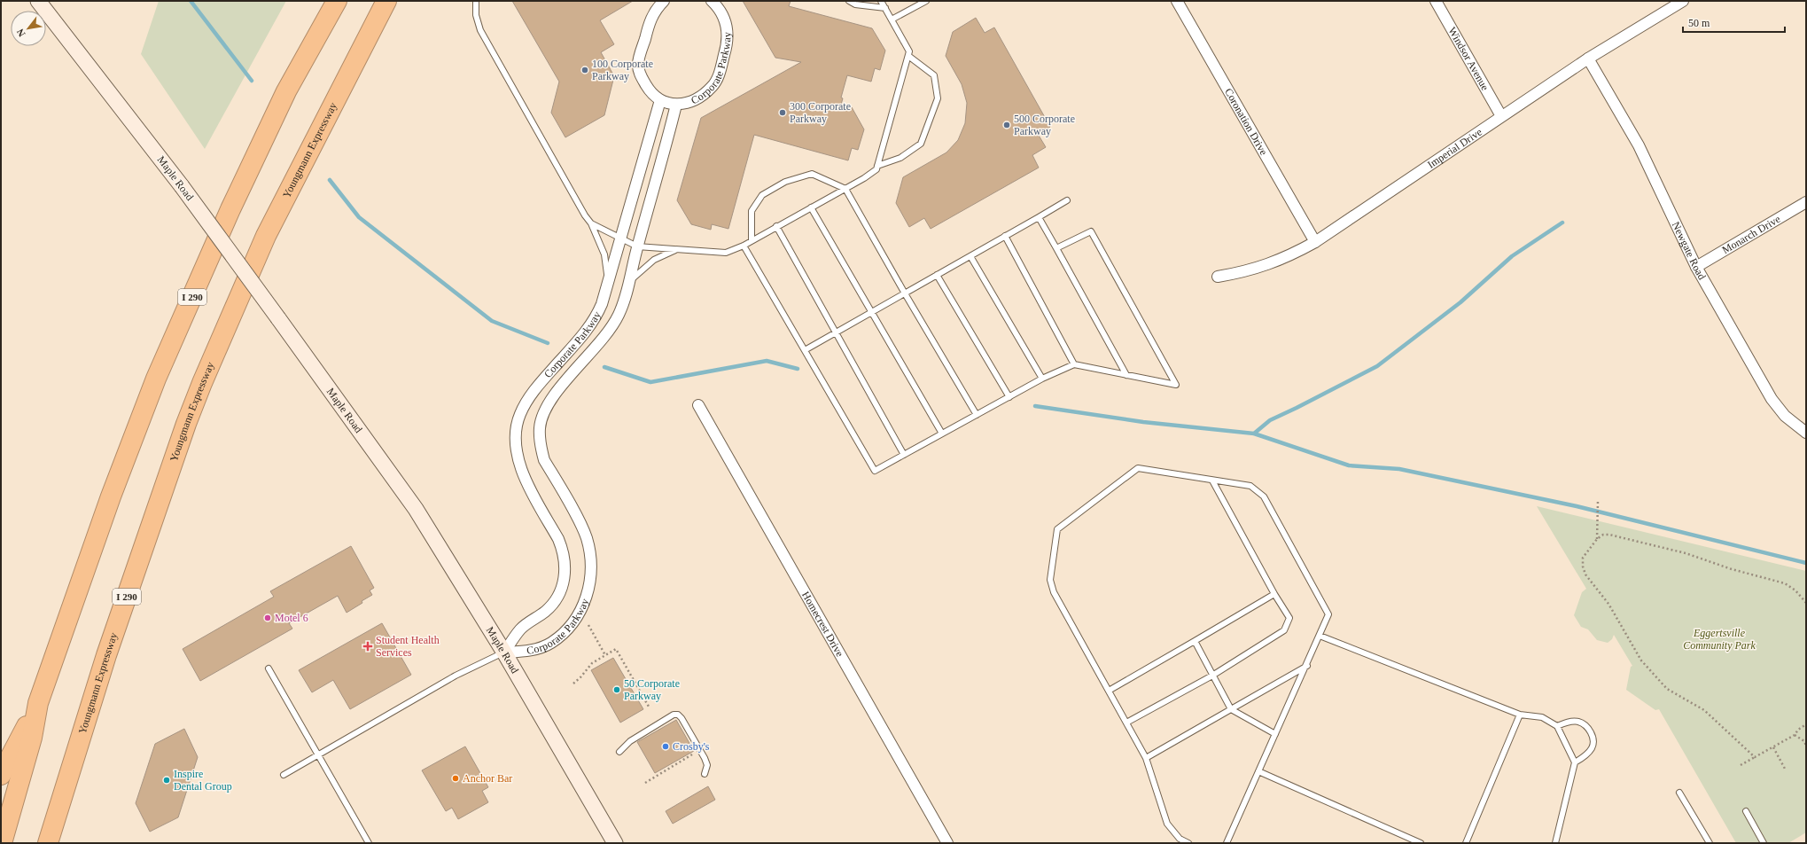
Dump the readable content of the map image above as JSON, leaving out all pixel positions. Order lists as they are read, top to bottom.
{
  "streets": {
    "highway": ["Youngmann Expressway", "I 290"],
    "main road": ["Maple Road"],
    "street": [
      "Windsor Avenue",
      "Corporate Parkway",
      "Coronation Drive",
      "Imperial Drive",
      "Monarch Drive",
      "Newgate Road",
      "Homecrest Drive"
    ]
  },
  "crossings": [
    ["Windsor Avenue", "Imperial Drive"],
    ["Corporate Parkway", "Maple Road"],
    ["Coronation Drive", "Imperial Drive"],
    ["Imperial Drive", "Newgate Road"],
    ["Monarch Drive", "Newgate Road"]
  ],
  "parks": ["Eggertsville Community Park"],
  "places": {
    "other": [
      "100 Corporate Parkway",
      "300 Corporate Parkway",
      "500 Corporate Parkway",
      "Motel 6",
      "50 Corporate Parkway",
      "Crosby's",
      "Anchor Bar",
      "Inspire Dental Group"
    ],
    "health": ["Student Health Services"]
  },
  "scale_bar": "50 m",
  "north": "bottom left"
}
